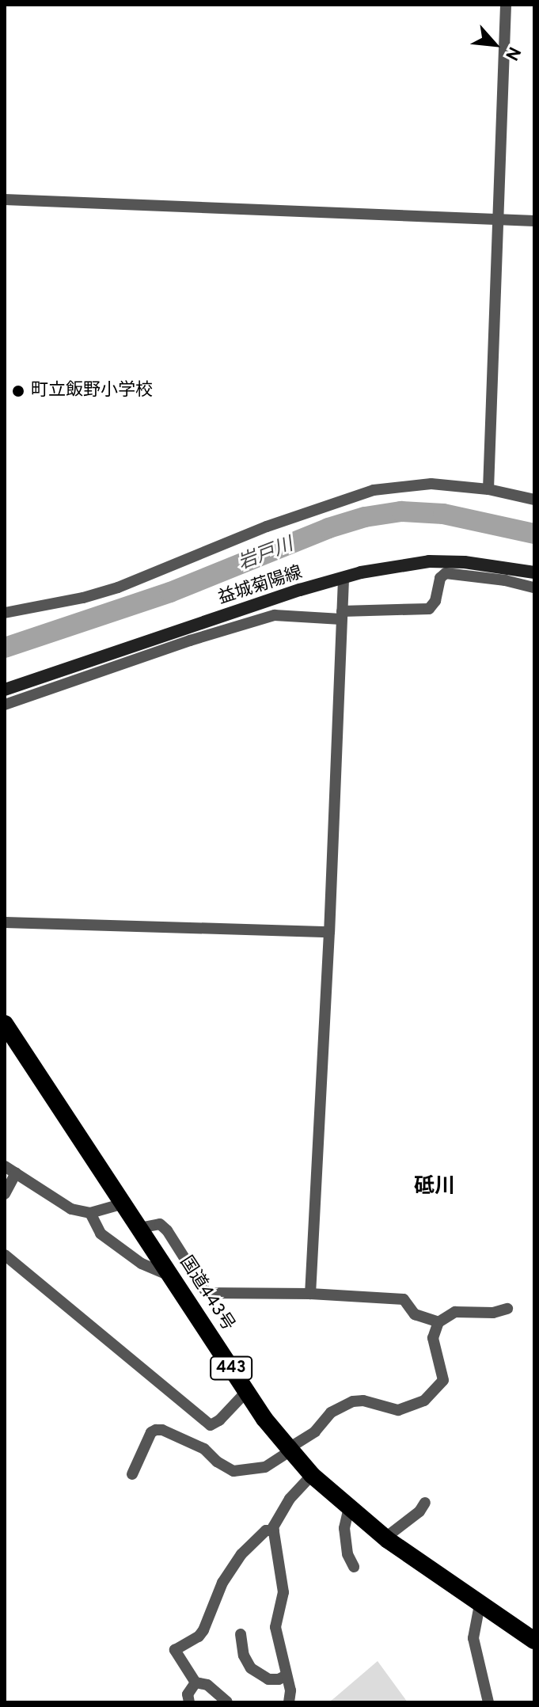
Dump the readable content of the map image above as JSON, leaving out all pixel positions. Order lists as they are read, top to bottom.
{
  "streets": {
    "highway": ["国道443号", "443"],
    "main road": ["益城菊陽線"]
  },
  "districts": ["砥川"],
  "water": ["岩戸川"],
  "places": ["町立飯野小学校"],
  "north": "bottom right"
}
